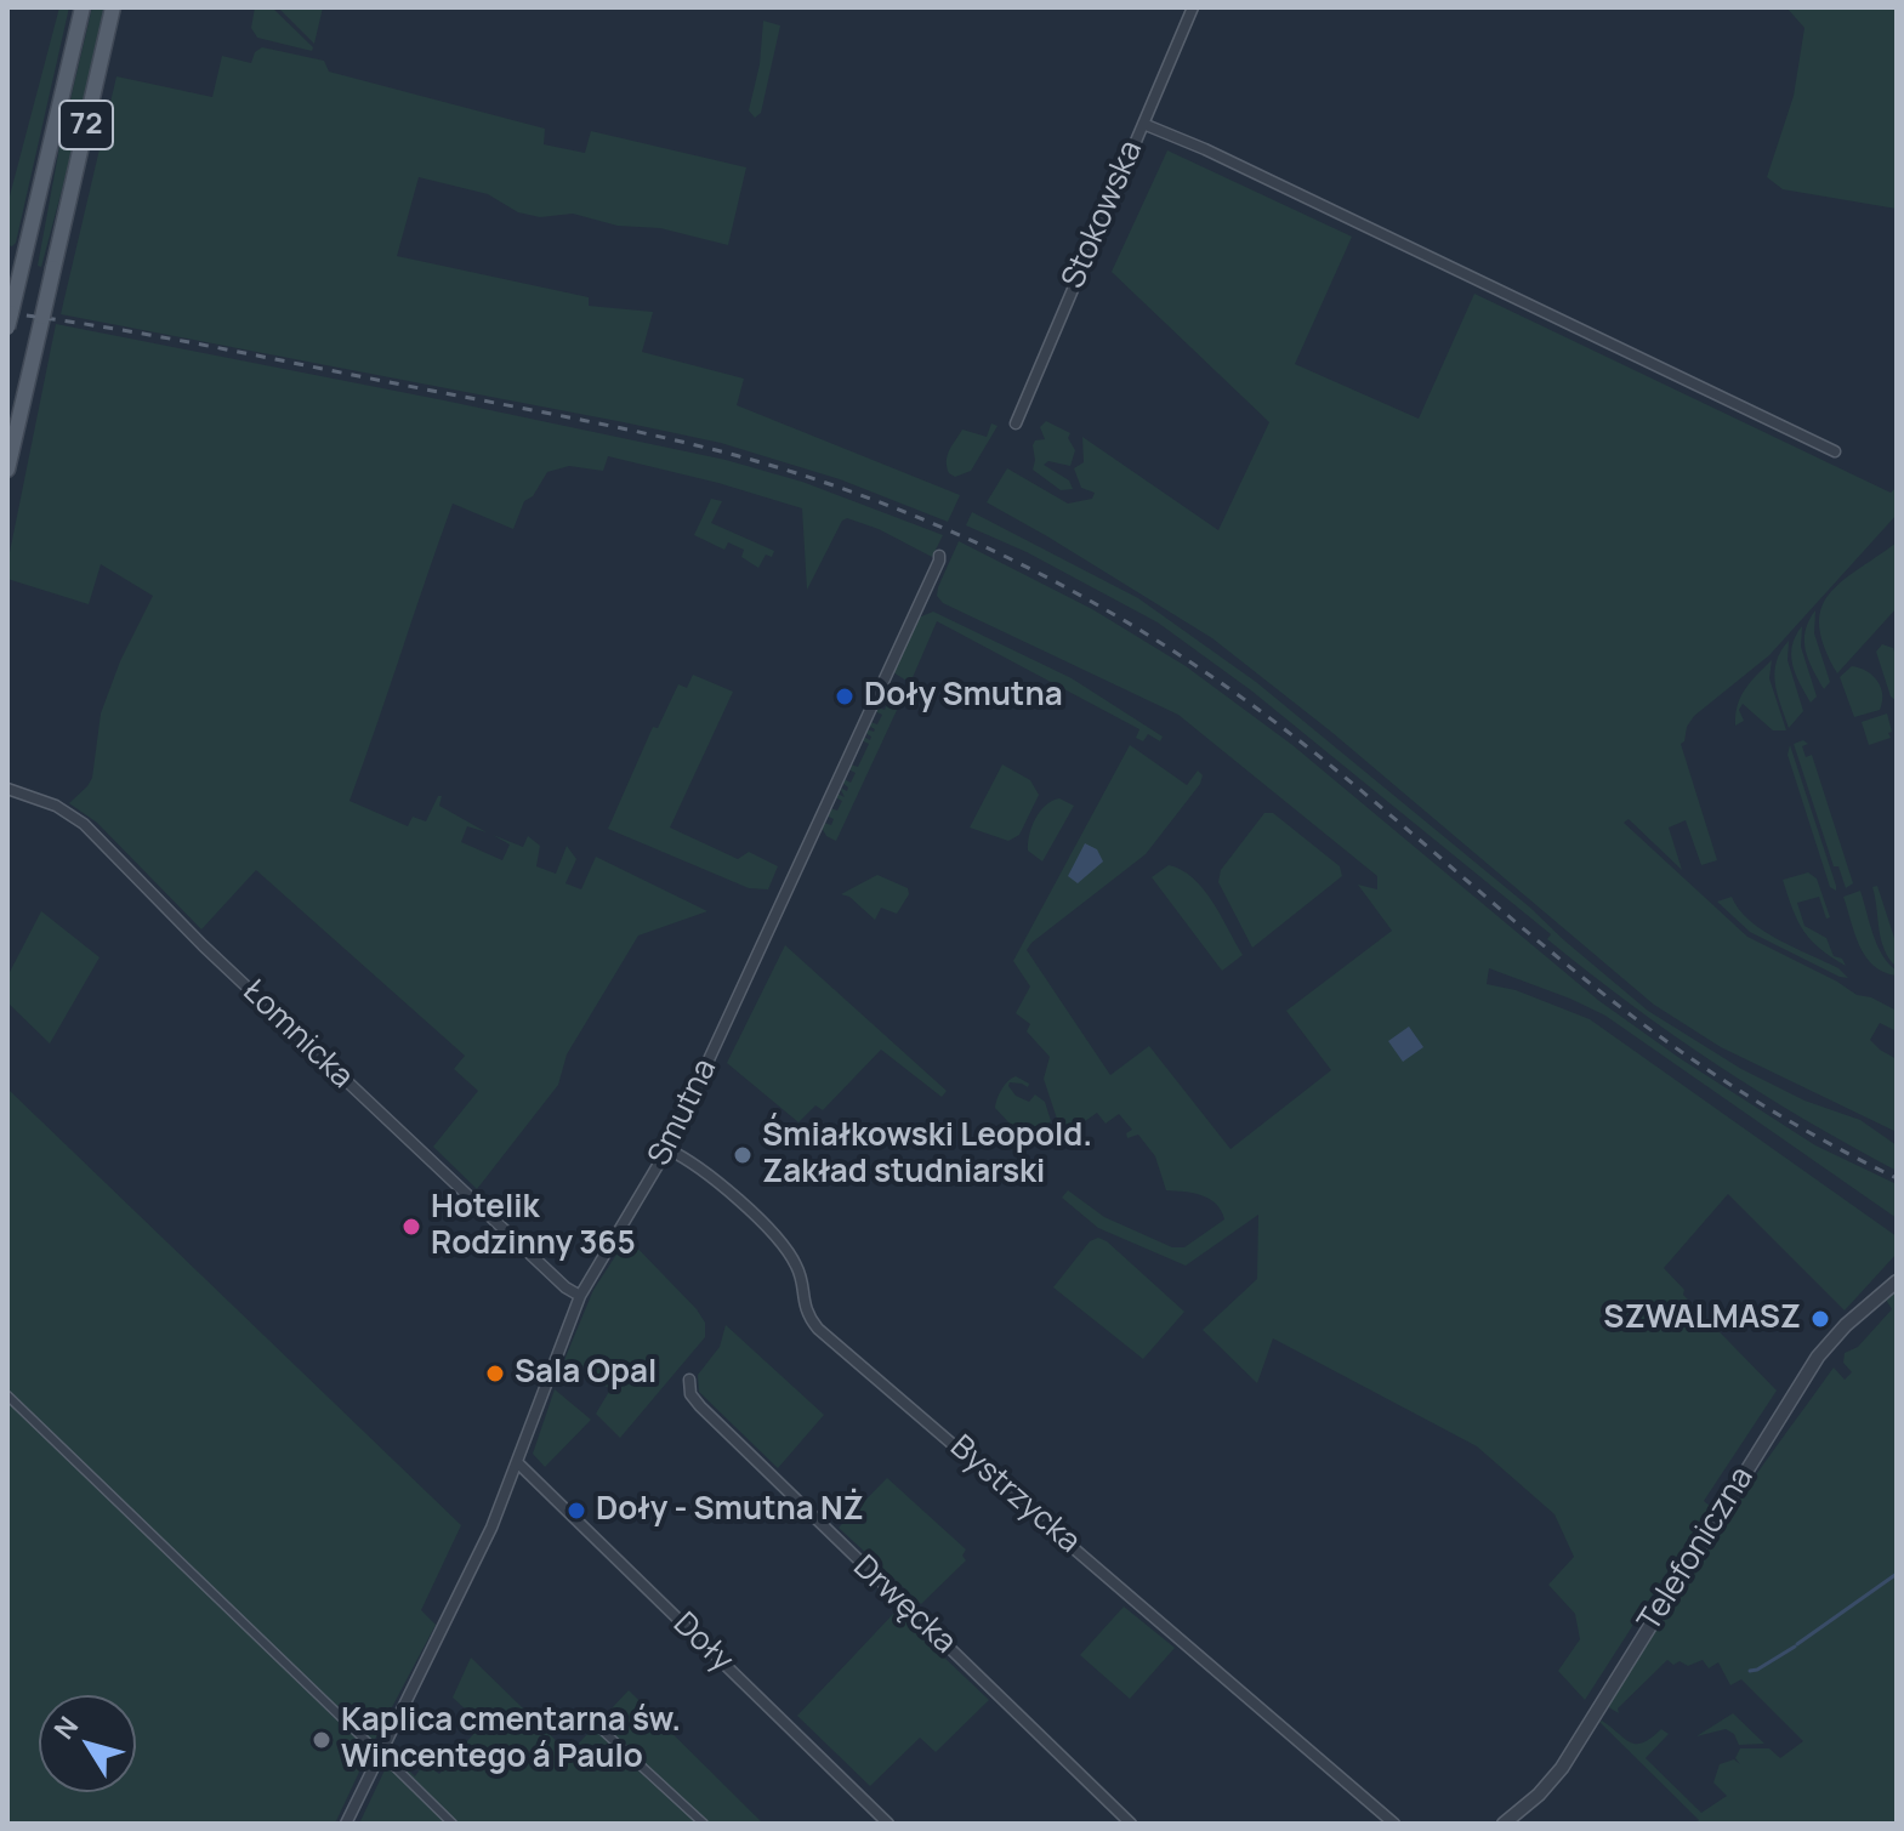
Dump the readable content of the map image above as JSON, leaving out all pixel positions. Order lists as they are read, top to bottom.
{
  "streets": {
    "main road": ["72"],
    "street": [
      "Stokowska",
      "Łomnicka",
      "Smutna",
      "Bystrzycka",
      "Telefoniczna",
      "Drwęcka",
      "Doły"
    ]
  },
  "crossings": [
    ["Łomnicka", "Smutna"],
    ["Smutna", "Bystrzycka"],
    ["Smutna", "Doły"]
  ],
  "places": [
    "Doły Smutna",
    "Śmiałkowski Leopold. Zakład studniarski",
    "Hotelik Rodzinny 365",
    "SZWALMASZ",
    "Sala Opal",
    "Doły - Smutna NŻ",
    "Kaplica cmentarna św. Wincentego á Paulo"
  ],
  "north": "top left"
}
